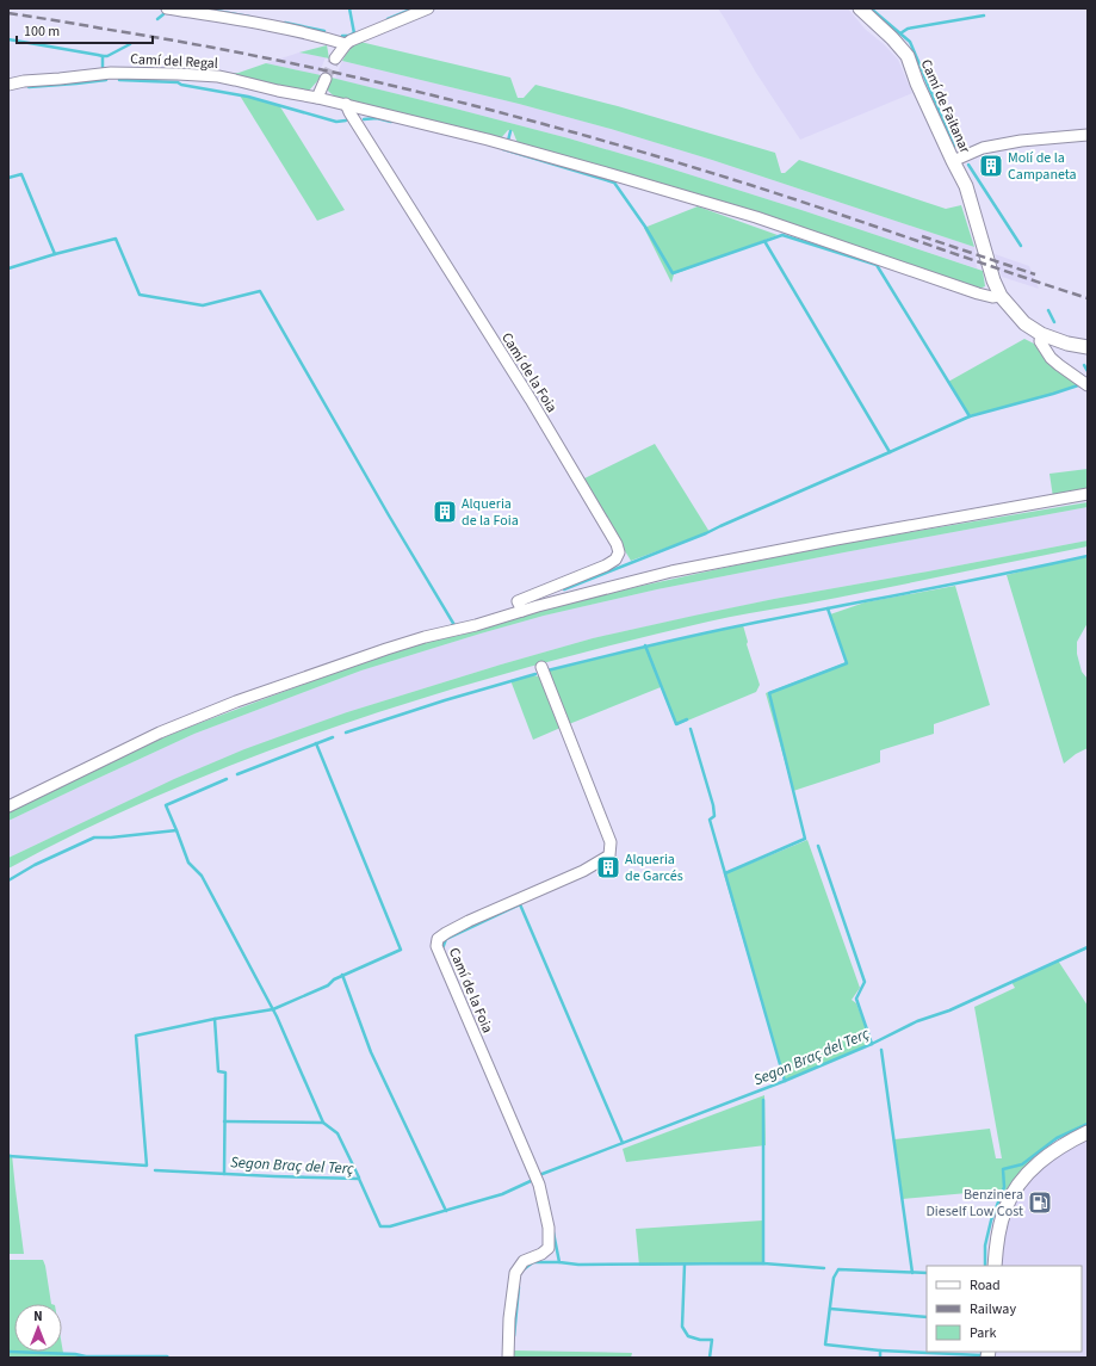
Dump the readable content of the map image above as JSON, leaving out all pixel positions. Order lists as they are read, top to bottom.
{
  "streets": {
    "street": ["Camí del Regal", "Camí de Faitanar", "Camí de la Foia"]
  },
  "crossings": [
    ["Camí del Regal", "Camí de Faitanar"],
    ["Camí del Regal", "Camí de la Foia"]
  ],
  "water": ["Segon Braç del Terç"],
  "places": {
    "building": ["Molí de la Campaneta", "Alqueria de la Foia", "Alqueria de Garcés"],
    "fuel station": ["Benzinera Dieself Low Cost"]
  },
  "legend": ["Road", "Railway", "Park"],
  "scale_bar": "100 m",
  "north": "top"
}
